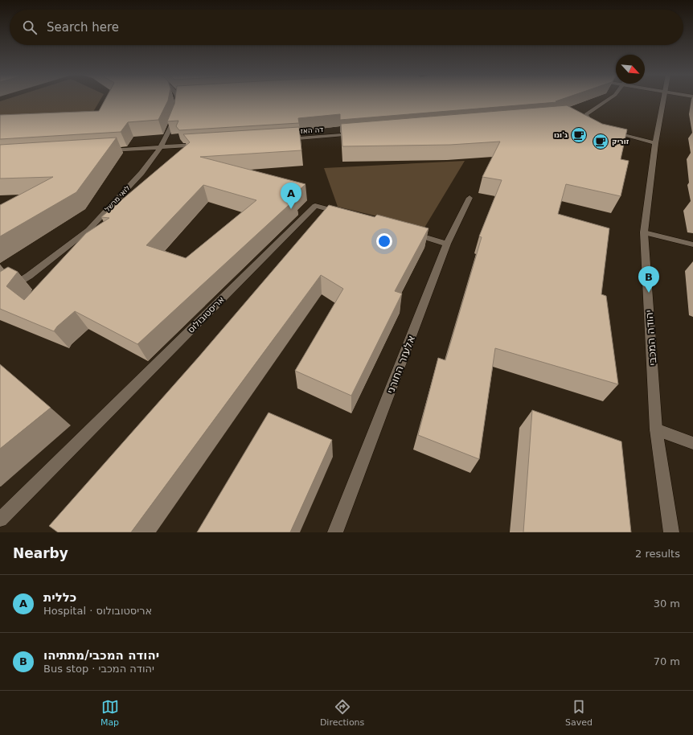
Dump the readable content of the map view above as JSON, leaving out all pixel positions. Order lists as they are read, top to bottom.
{
  "streets": {
    "street": [
      "דה האז",
      "לואי מרשל",
      "אריסטובולוס",
      "יהודה המכבי",
      "אלעזר החורני"
    ]
  },
  "places": {
    "cafe": ["ג'ונו", "זוריק"]
  },
  "north": "bottom right",
  "page": {
    "search": "Search here",
    "pins": ["A", "B"],
    "heading": ["Nearby", "2 results"],
    "list": [
      {
        "mark": "A",
        "name": "כללית",
        "note": "Hospital · אריסטובולוס",
        "value": "30 m"
      },
      {
        "mark": "B",
        "name": "יהודה המכבי/מתתיהו",
        "note": "Bus stop · יהודה המכבי",
        "value": "70 m"
      }
    ],
    "nav": ["Map", "Directions", "Saved"]
  }
}
